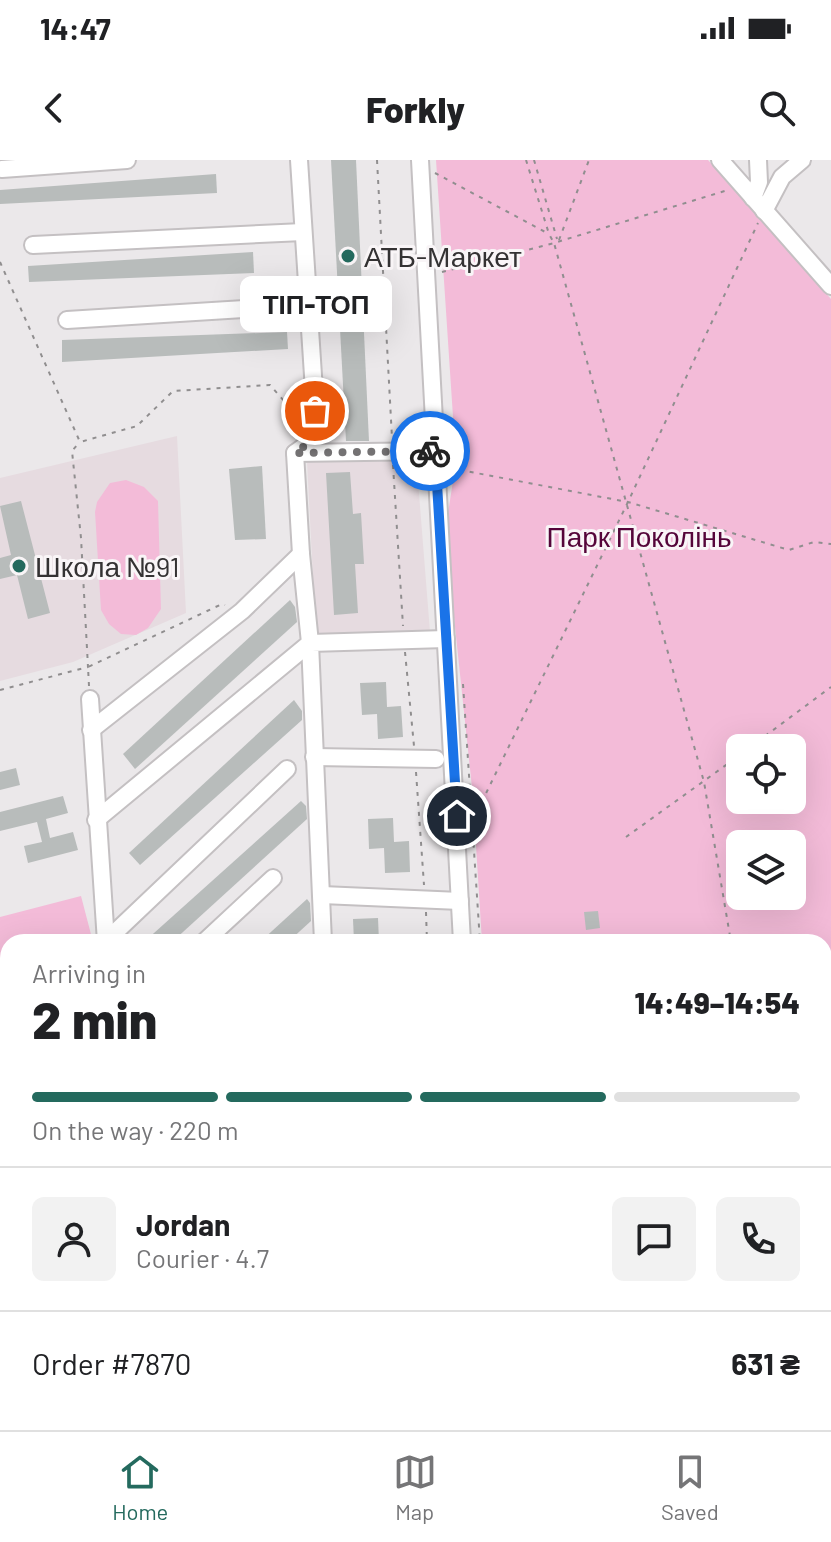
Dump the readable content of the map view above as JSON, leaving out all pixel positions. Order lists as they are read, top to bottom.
{
  "parks": ["Парк Поколінь"],
  "places": ["АТБ-Маркет", "ТІП-ТОП", "Школа №91"],
  "page": {
    "status": "14:47",
    "header": "Forkly",
    "bubble": "ТІП-ТОП",
    "heading": ["2 min", "Arriving in", "14:49–14:54"],
    "panel": [
      "Jordan",
      "Courier · 4.7",
      "Order #7870",
      "631 ₴"
    ],
    "bar": "On the way · 220 m",
    "tabs": ["Home", "Map", "Saved"]
  }
}
